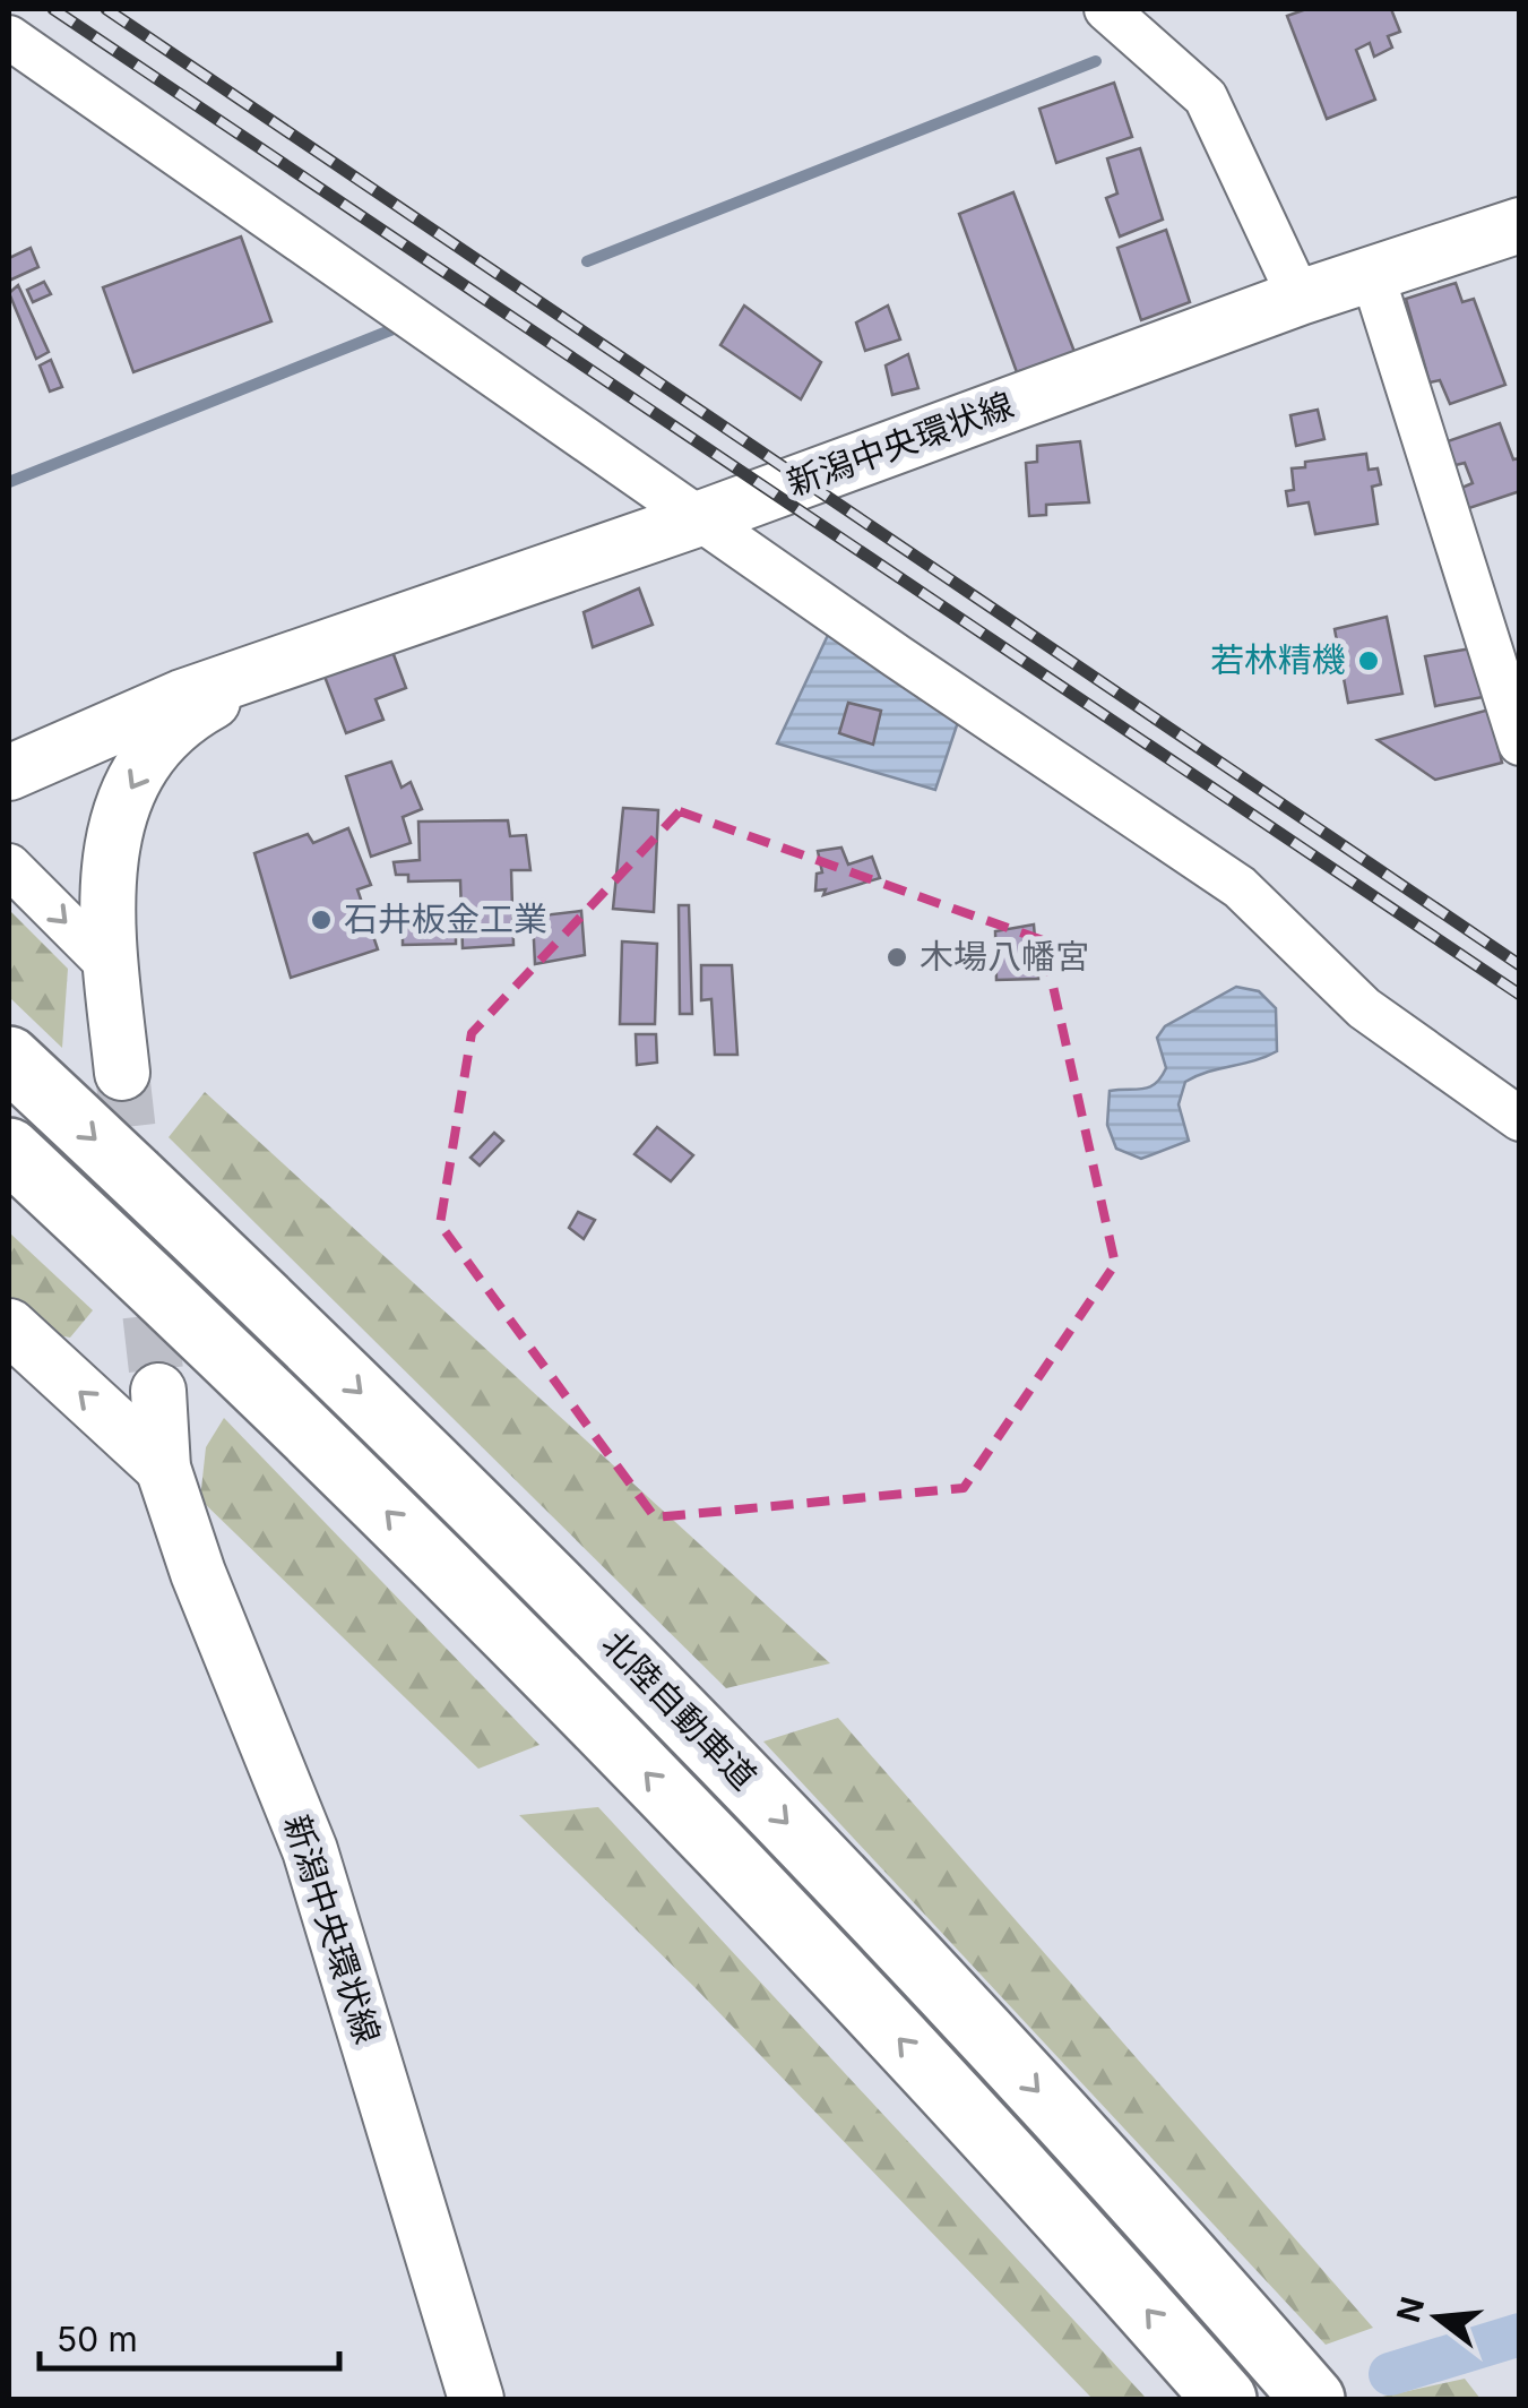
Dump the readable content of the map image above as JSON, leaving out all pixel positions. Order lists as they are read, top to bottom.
{
  "streets": {
    "highway": ["北陸自動車道"],
    "main road": ["新潟中央環状線"]
  },
  "places": ["若林精機", "石井板金工業", "木場八幡宮"],
  "scale_bar": "50 m",
  "north": "left"
}
